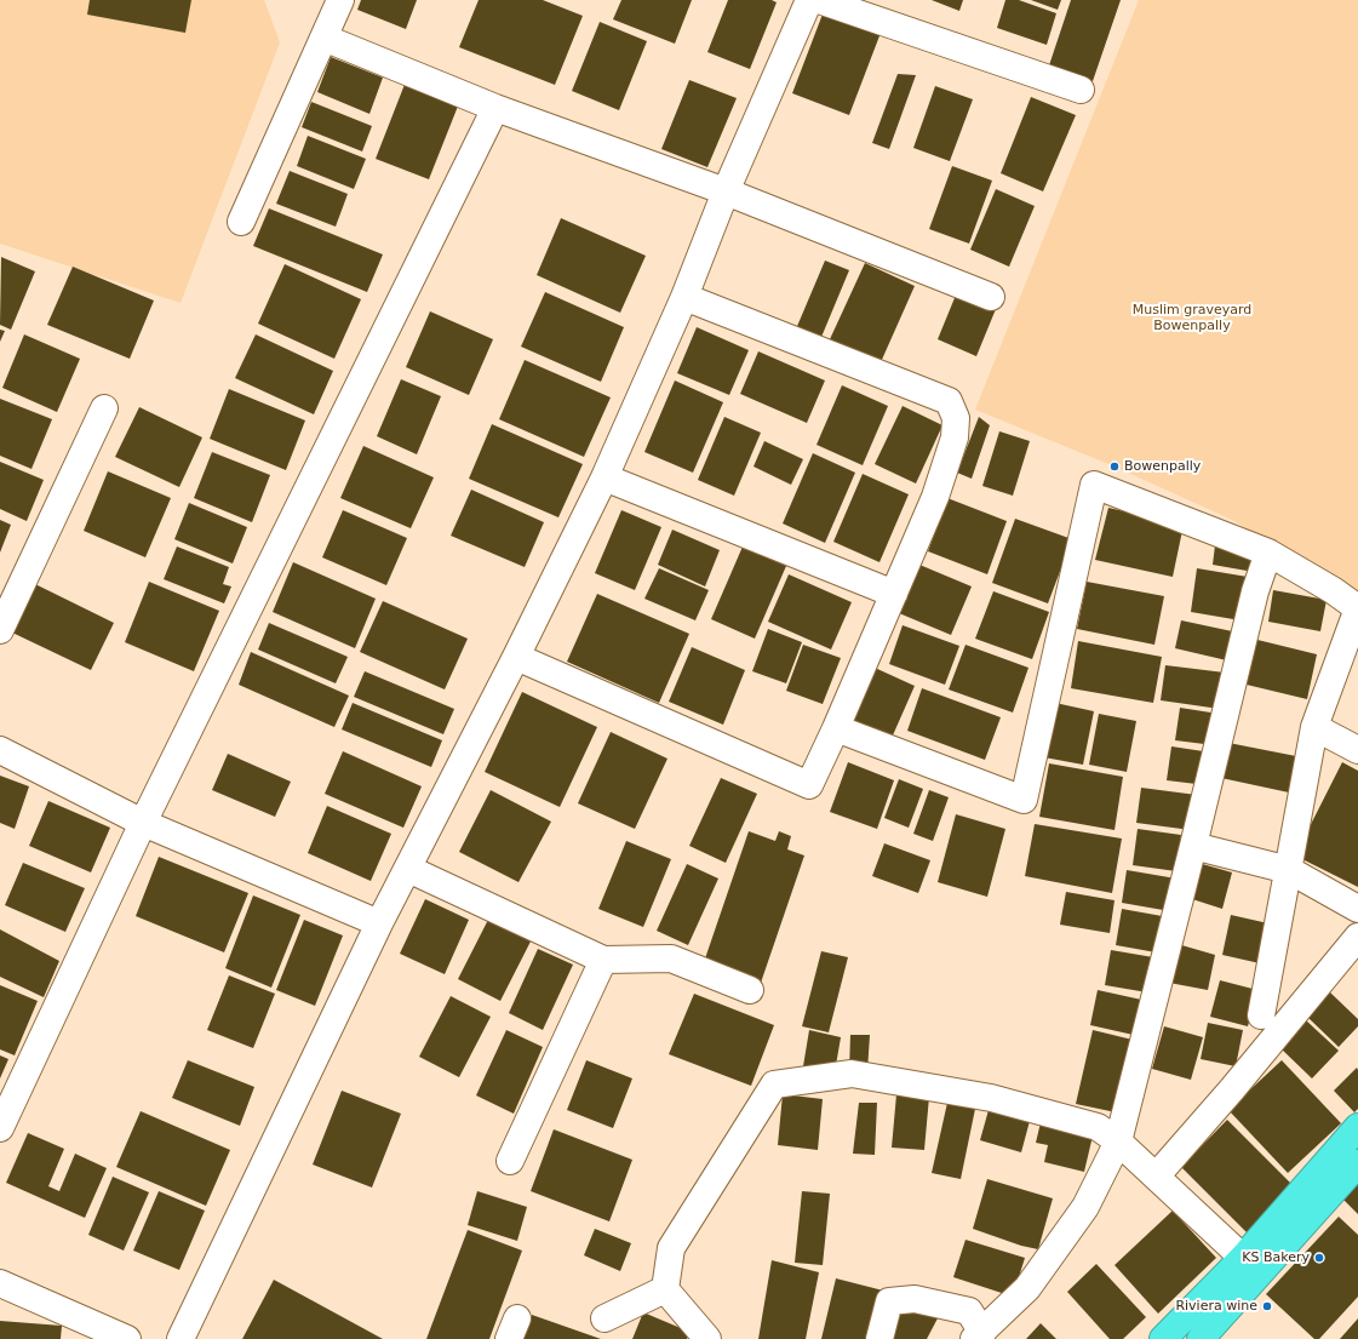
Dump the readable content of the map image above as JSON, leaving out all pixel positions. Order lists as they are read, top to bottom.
{
  "parks": ["Muslim graveyard Bowenpally"],
  "places": ["Bowenpally", "KS Bakery", "Riviera wine"]
}
